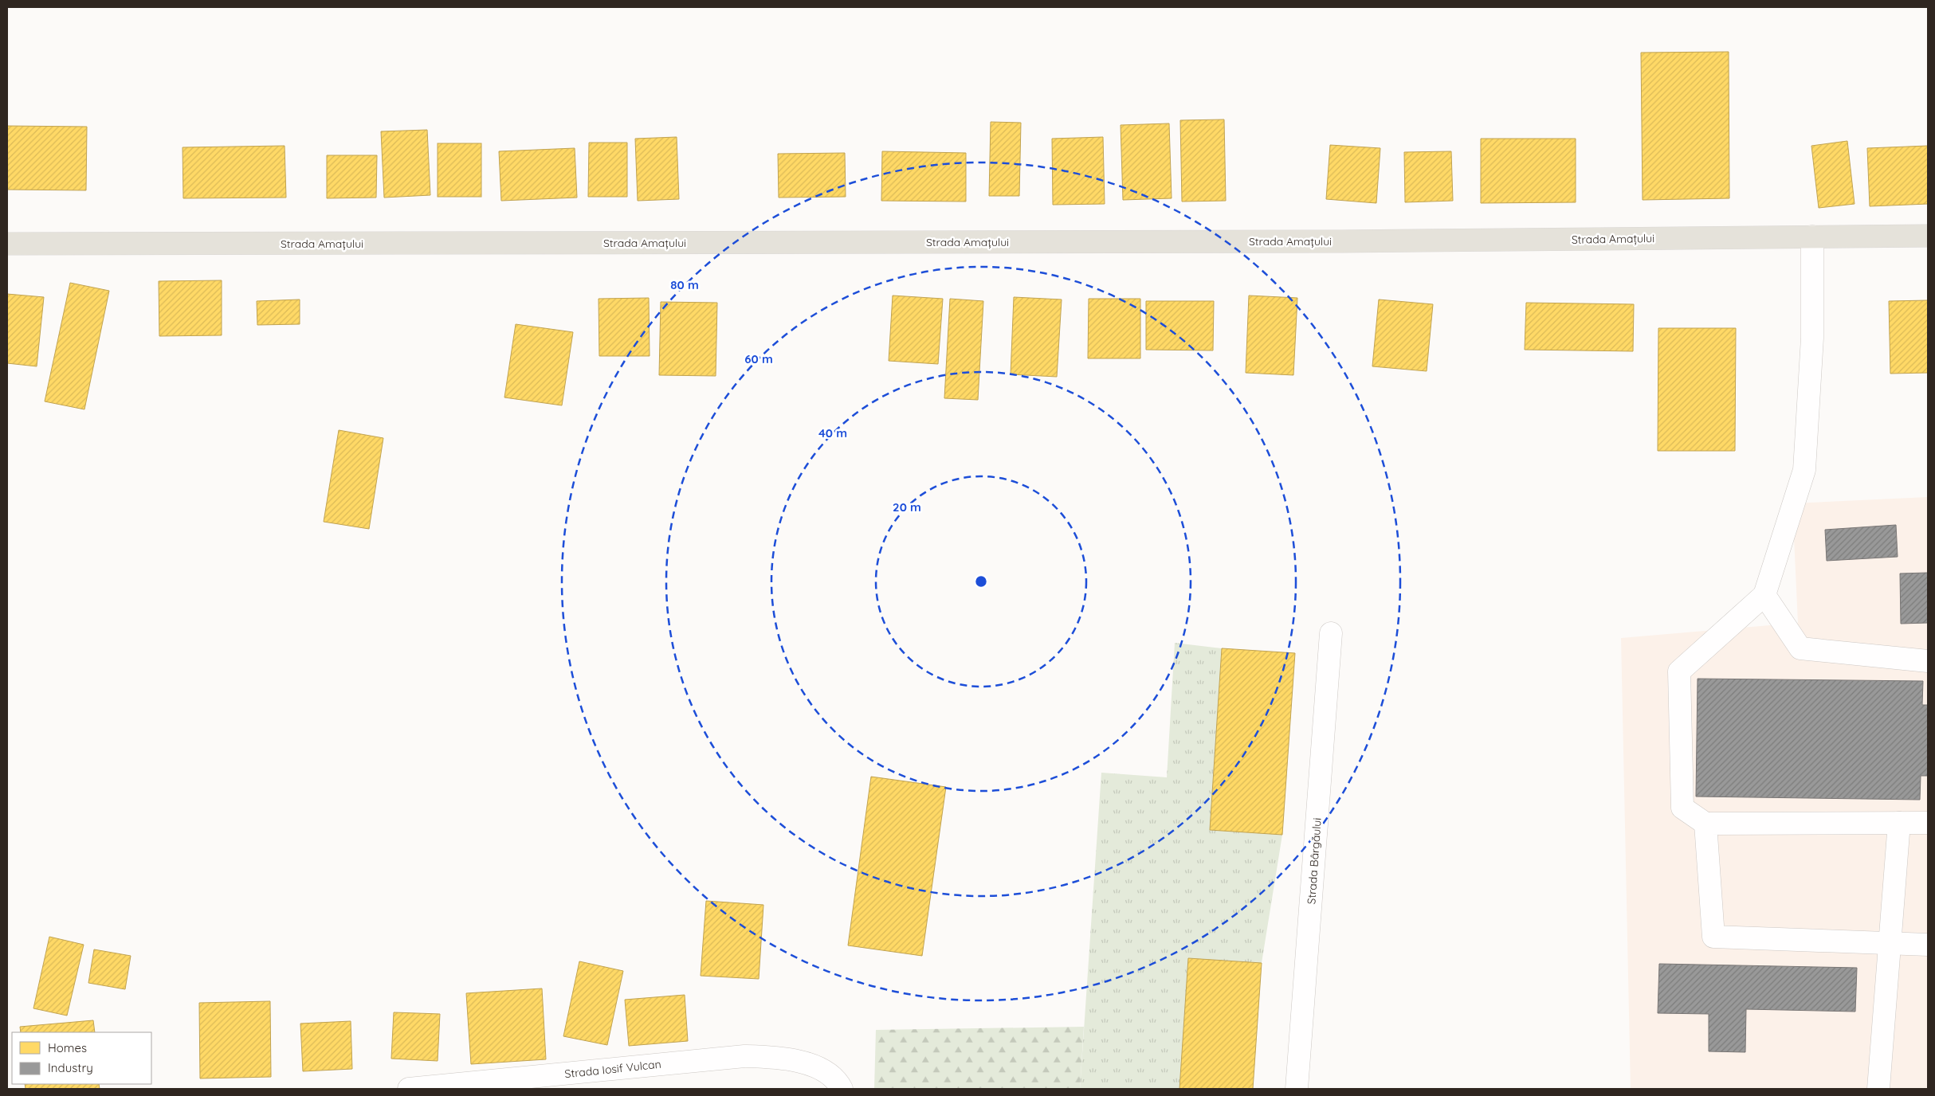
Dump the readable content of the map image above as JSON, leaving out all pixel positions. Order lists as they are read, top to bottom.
{
  "streets": {
    "main road": ["Strada Amațului"],
    "street": ["Strada Bârgăului", "Strada Iosif Vulcan"]
  },
  "legend": ["Homes", "Industry"],
  "rings": [
    "80 m",
    "60 m",
    "40 m",
    "20 m"
  ]
}
